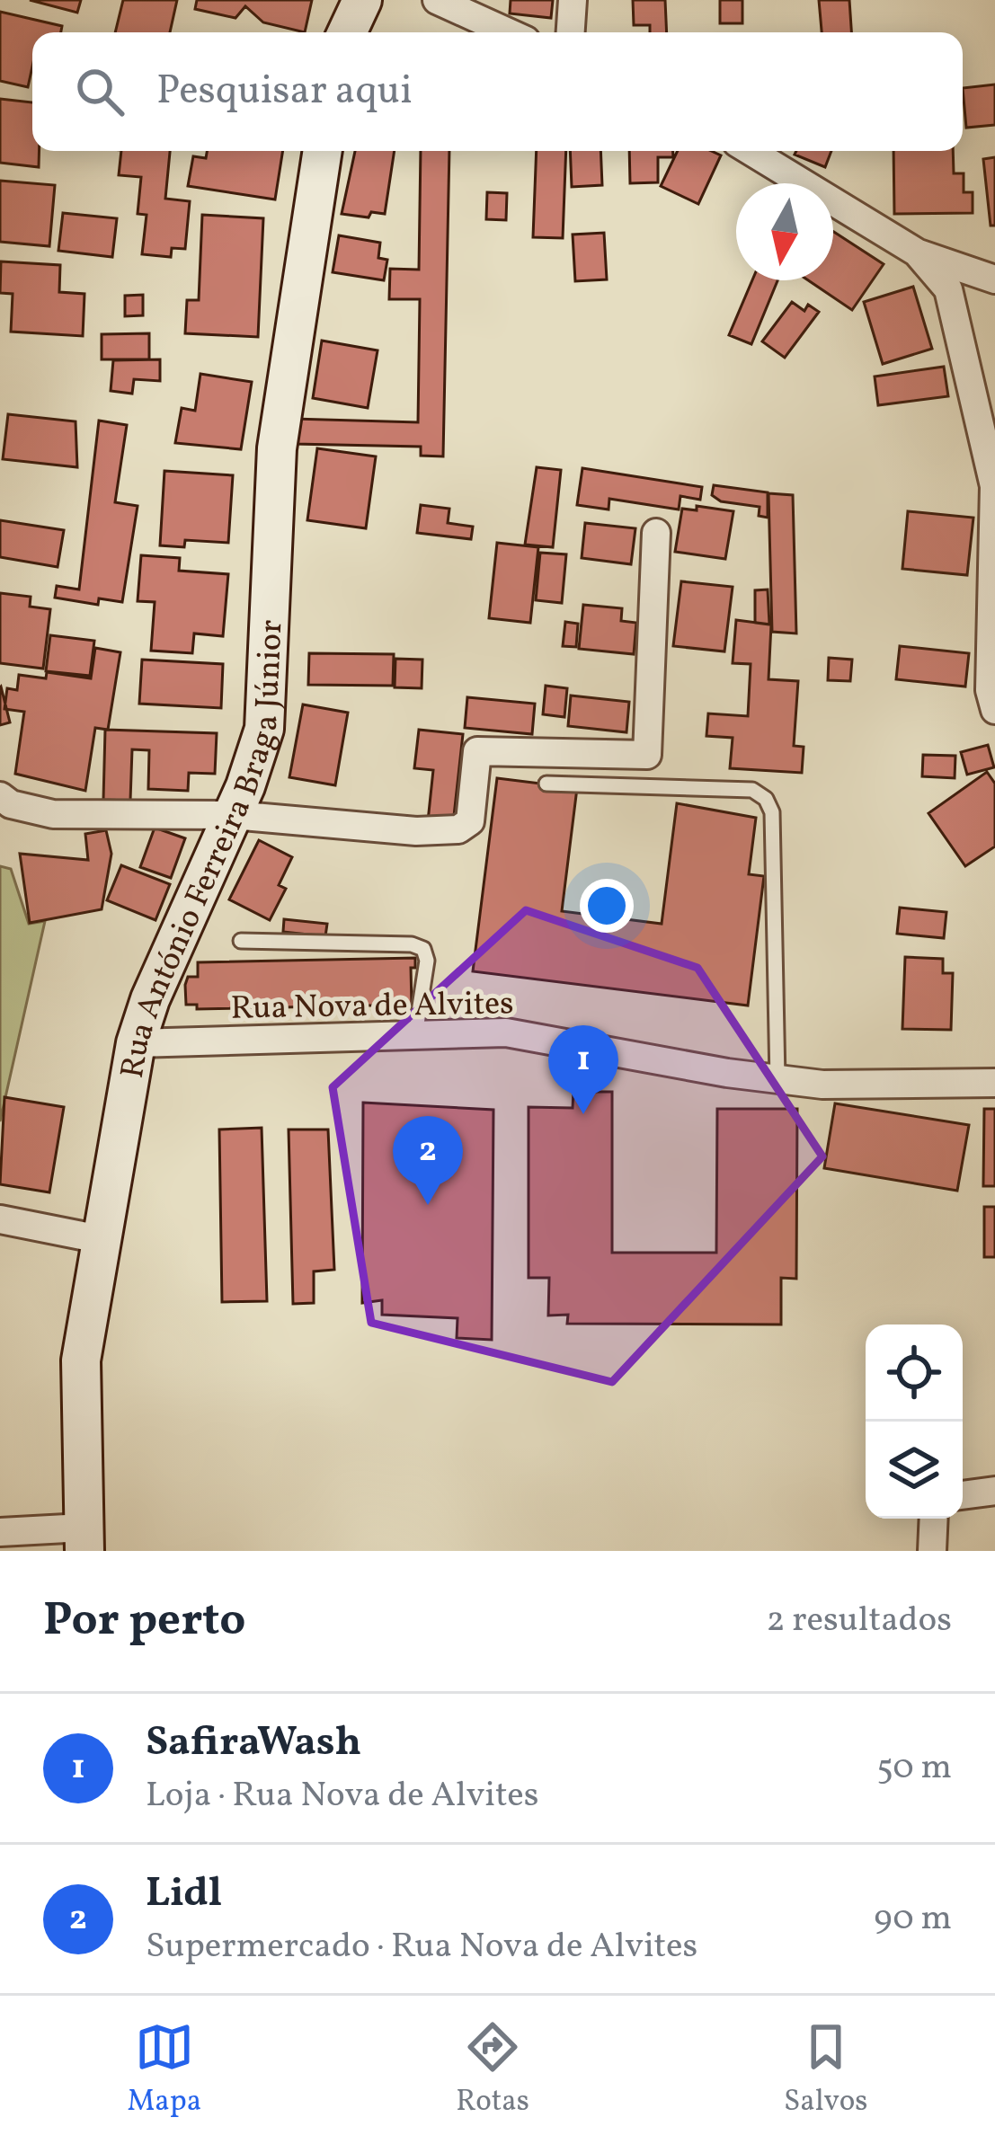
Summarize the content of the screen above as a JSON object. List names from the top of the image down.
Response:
{
  "streets": {
    "street": ["Rua António Ferreira Braga Júnior", "Rua Nova de Alvites"]
  },
  "crossings": [
    ["Rua António Ferreira Braga Júnior", "Rua Nova de Alvites"]
  ],
  "north": "bottom",
  "page": {
    "search": "Pesquisar aqui",
    "pins": ["1", "2"],
    "heading": ["Por perto", "2 resultados"],
    "list": [
      {
        "mark": "1",
        "name": "SafiraWash",
        "note": "Loja · Rua Nova de Alvites",
        "value": "50 m"
      },
      {
        "mark": "2",
        "name": "Lidl",
        "note": "Supermercado · Rua Nova de Alvites",
        "value": "90 m"
      }
    ],
    "nav": ["Mapa", "Rotas", "Salvos"]
  }
}
